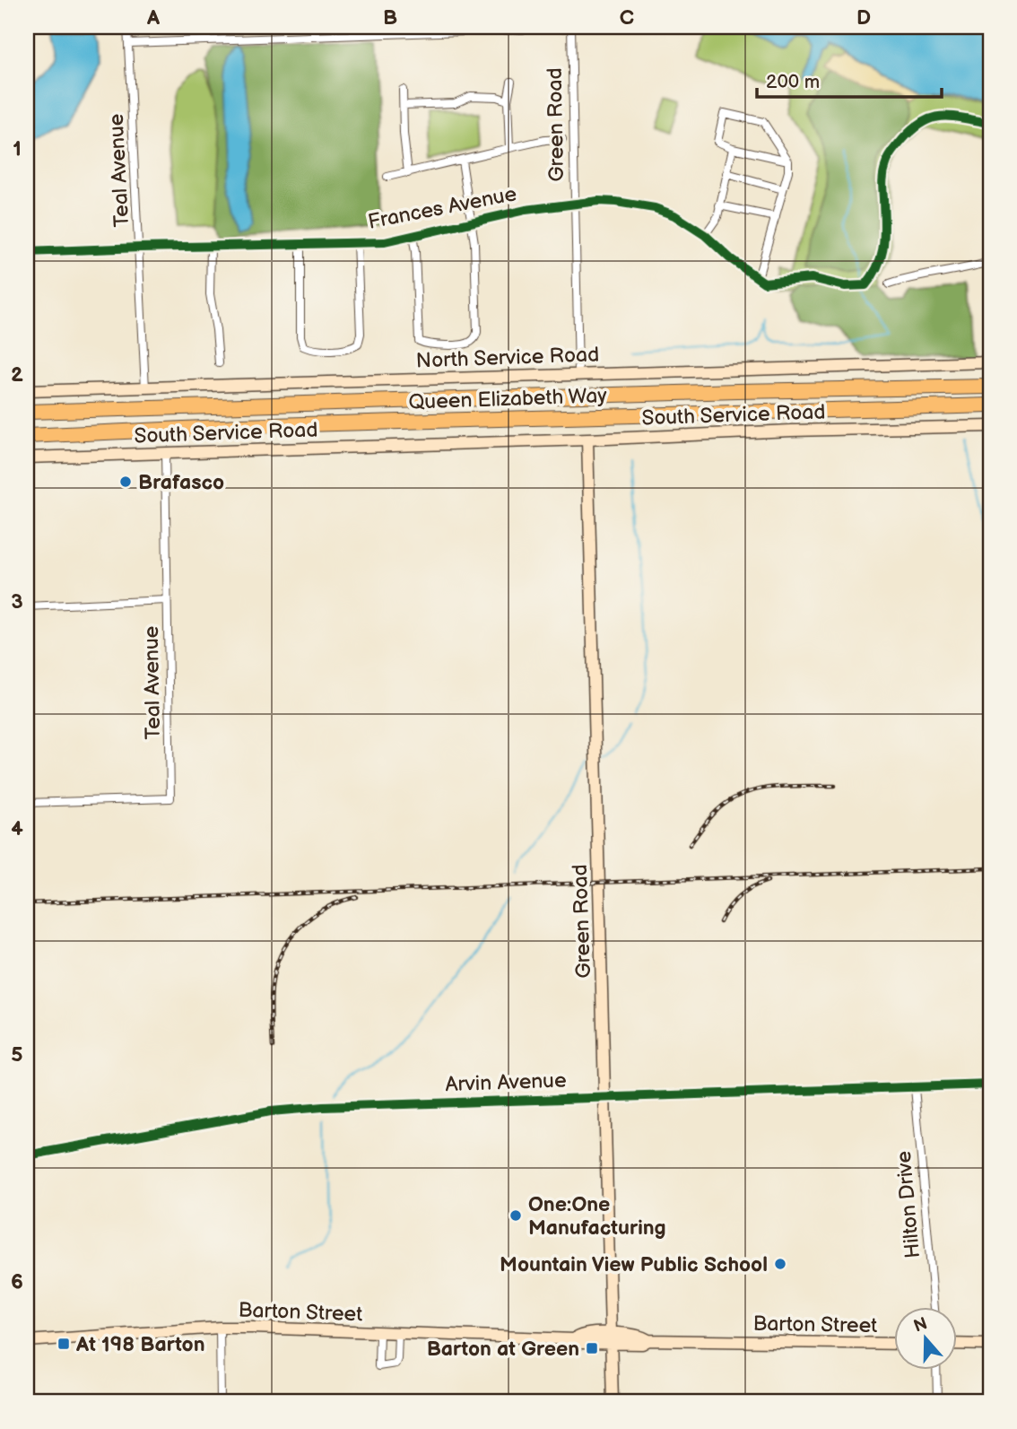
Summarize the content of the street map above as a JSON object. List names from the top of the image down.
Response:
{
  "streets": {
    "highway": ["Queen Elizabeth Way"],
    "street": [
      "Green Road",
      "Teal Avenue",
      "Frances Avenue",
      "North Service Road",
      "South Service Road",
      "Arvin Avenue",
      "Hilton Drive",
      "Barton Street"
    ]
  },
  "crossings": [
    ["Green Road", "Frances Avenue"],
    ["Green Road", "North Service Road"],
    ["Green Road", "South Service Road"],
    ["Green Road", "Arvin Avenue"],
    ["Green Road", "Barton Street"],
    ["Teal Avenue", "Frances Avenue"],
    ["Teal Avenue", "North Service Road"],
    ["Teal Avenue", "South Service Road"],
    ["Arvin Avenue", "Hilton Drive"]
  ],
  "places": {
    "other": ["Brafasco", "One:One Manufacturing", "Mountain View Public School"],
    "transit": ["At 198 Barton", "Barton at Green"]
  },
  "scale_bar": "200 m",
  "north": "top",
  "grid": {
    "columns": [
      "A",
      "B",
      "C",
      "D"
    ],
    "rows": [
      "1",
      "2",
      "3",
      "4",
      "5",
      "6"
    ]
  }
}
